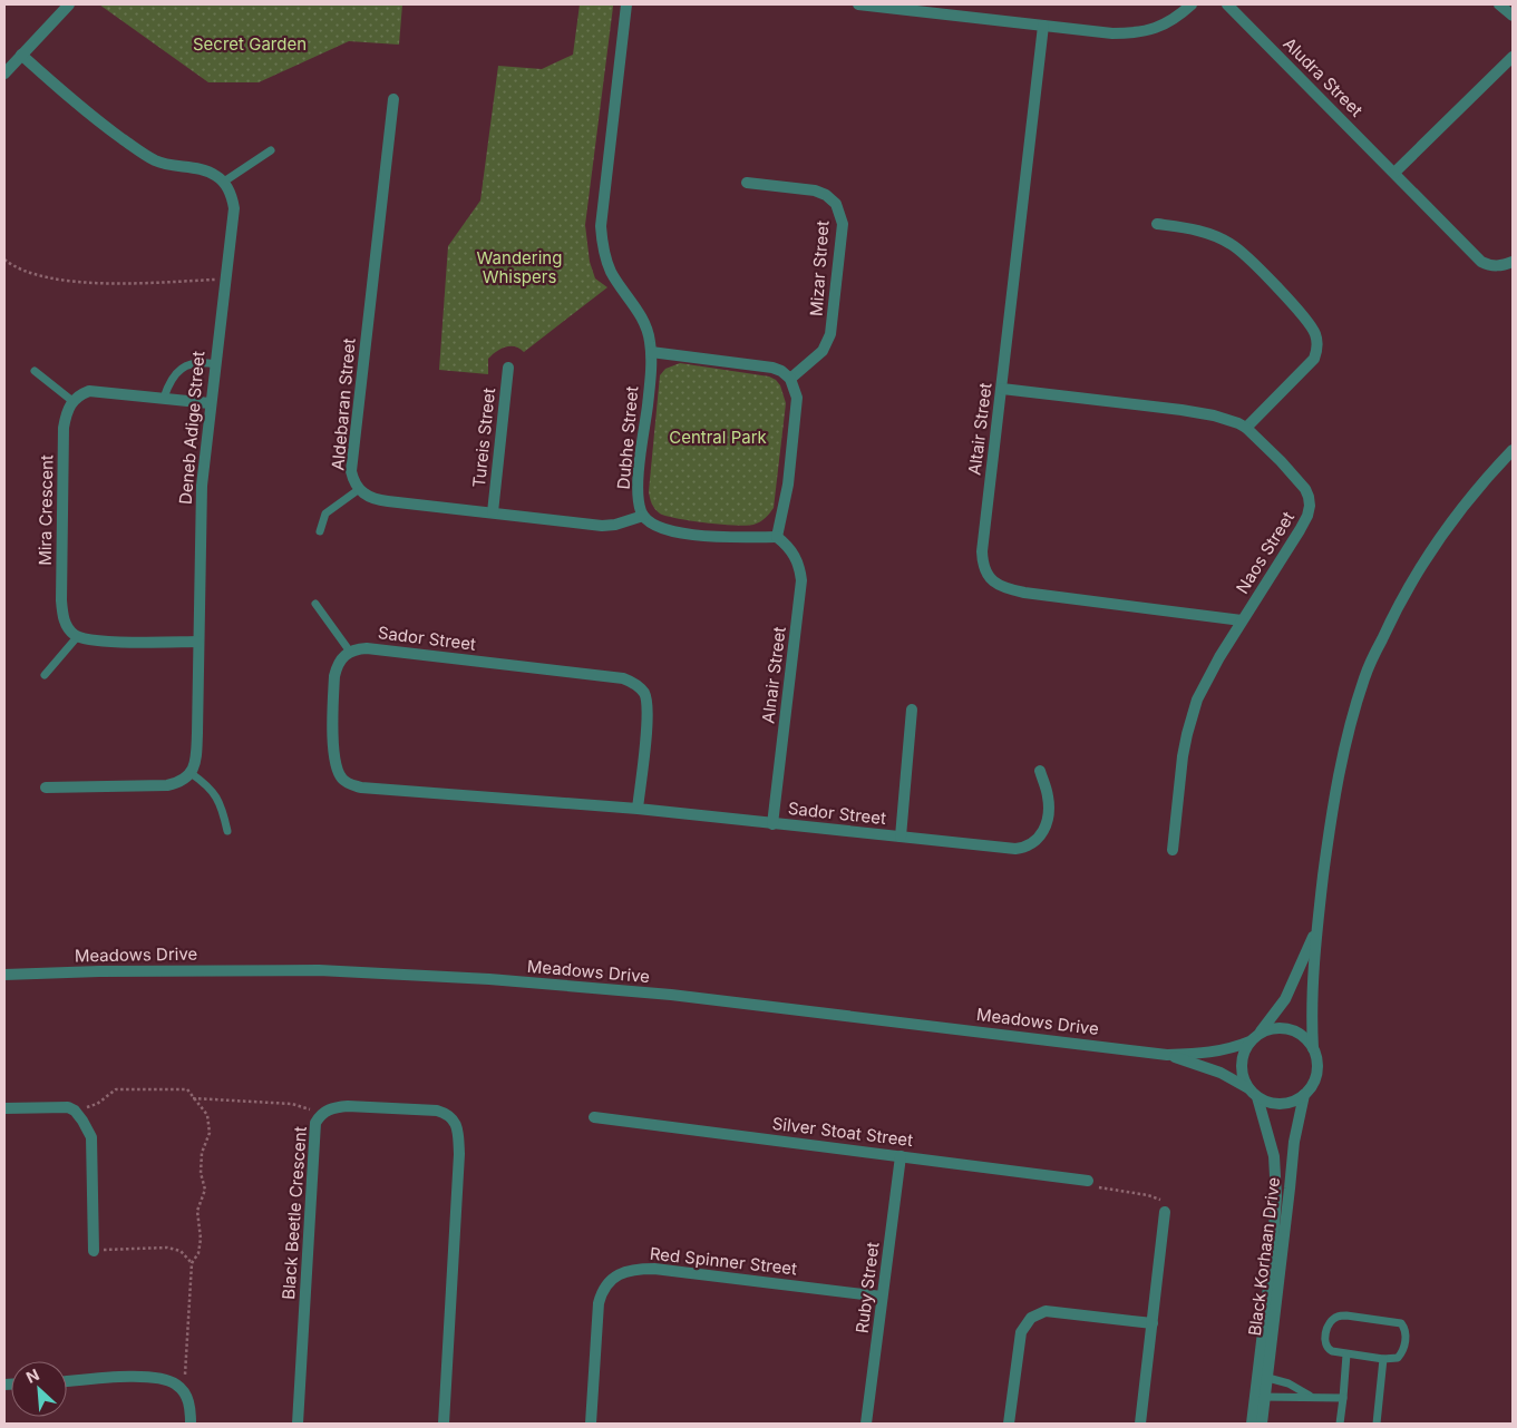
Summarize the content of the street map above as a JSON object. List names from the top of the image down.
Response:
{
  "streets": {
    "street": [
      "Aludra Street",
      "Mizar Street",
      "Aldebaran Street",
      "Deneb Adige Street",
      "Altair Street",
      "Tureis Street",
      "Dubhe Street",
      "Mira Crescent",
      "Naos Street",
      "Sador Street",
      "Alnair Street",
      "Meadows Drive",
      "Silver Stoat Street",
      "Black Beetle Crescent",
      "Black Korhaan Drive",
      "Red Spinner Street",
      "Ruby Street"
    ]
  },
  "crossings": [
    ["Aldebaran Street", "Tureis Street"],
    ["Aldebaran Street", "Dubhe Street"],
    ["Altair Street", "Naos Street"],
    ["Sador Street", "Alnair Street"],
    ["Meadows Drive", "Black Korhaan Drive"],
    ["Silver Stoat Street", "Ruby Street"],
    ["Red Spinner Street", "Ruby Street"]
  ],
  "parks": ["Secret Garden", "Wandering Whispers", "Central Park"],
  "north": "top left"
}
